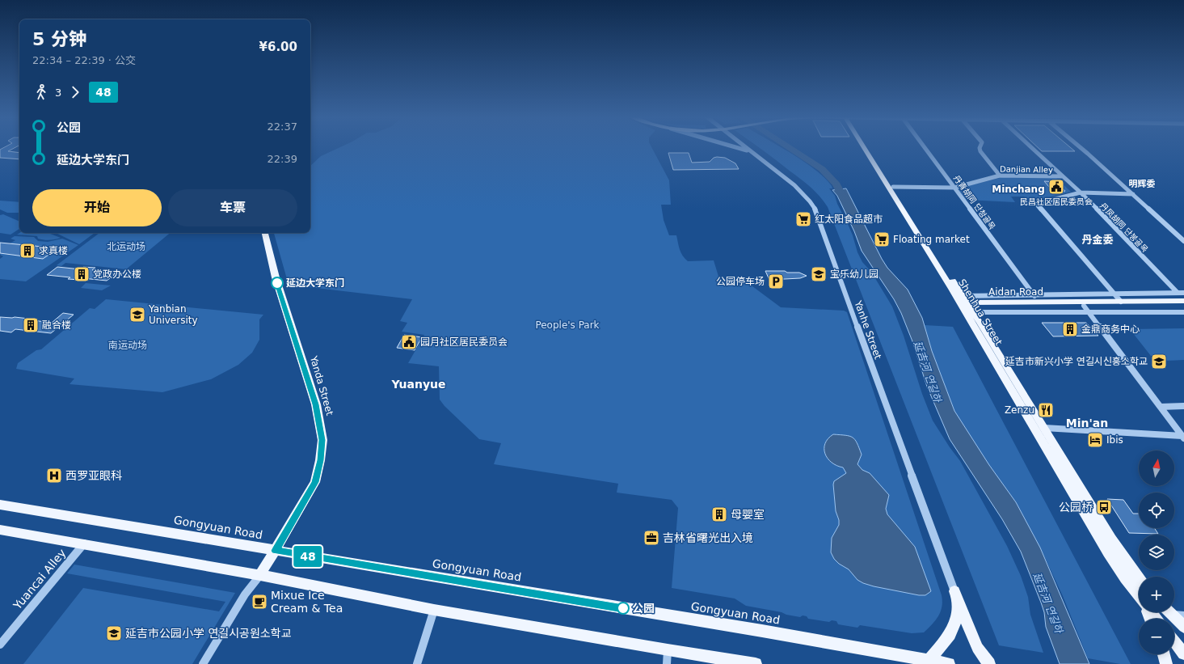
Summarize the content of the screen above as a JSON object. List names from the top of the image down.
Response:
{
  "streets": {
    "main road": [
      "Aidan Road",
      "Shenhua Street",
      "Yanda Street",
      "Gongyuan Road"
    ],
    "street": [
      "Danjian Alley",
      "丹青胡同 단청골목",
      "丹凤胡同 단봉골목",
      "Yanhe Street",
      "Yuancai Alley"
    ]
  },
  "crossings": [
    ["Danjian Alley", "丹青胡同 단청골목"],
    ["Danjian Alley", "丹凤胡同 단봉골목"],
    ["Danjian Alley", "Shenhua Street"],
    ["丹青胡同 단청골목", "Aidan Road"],
    ["丹凤胡同 단봉골목", "Aidan Road"],
    ["Aidan Road", "Shenhua Street"],
    ["Yanda Street", "Gongyuan Road"]
  ],
  "districts": [
    "明辉委",
    "Minchang",
    "丹金委",
    "Yuanyue",
    "Min'an"
  ],
  "water": ["延吉河 연길하"],
  "parks": ["北运动场", "People's Park", "南运动场"],
  "places": {
    "public building": ["民昌社区居民委员会", "园月社区居民委员会"],
    "supermarket": ["红太阳食品超市", "Floating market"],
    "building": [
      "求真楼",
      "党政办公楼",
      "融合楼",
      "金鼎商务中心",
      "母婴室"
    ],
    "school or university": [
      "宝乐幼儿园",
      "Yanbian University",
      "延吉市新兴小学 연길시신흥소학교",
      "延吉市公园小学 연길시공원소학교"
    ],
    "parking": ["公园停车场"],
    "other": ["延边大学东门", "公园"],
    "restaurant": ["Zenzu"],
    "hotel": ["Ibis"],
    "hospital": ["西罗亚眼科"],
    "bus stop": ["公园桥"],
    "office": ["吉林省曙光出入境"],
    "cafe": ["Mixue Ice Cream & Tea"]
  },
  "lines": ["bus line 48"],
  "north": "top",
  "page": {
    "on_map": "48",
    "heading": ["5 分钟", "22:34 – 22:39 · 公交", "¥6.00"],
    "legs": ["3", "48"],
    "list": [
      {
        "name": "公园",
        "value": "22:37"
      },
      {
        "name": "延边大学东门",
        "value": "22:39"
      }
    ],
    "buttons": ["开始", "车票"],
    "map_buttons": ["+", "−"]
  }
}
